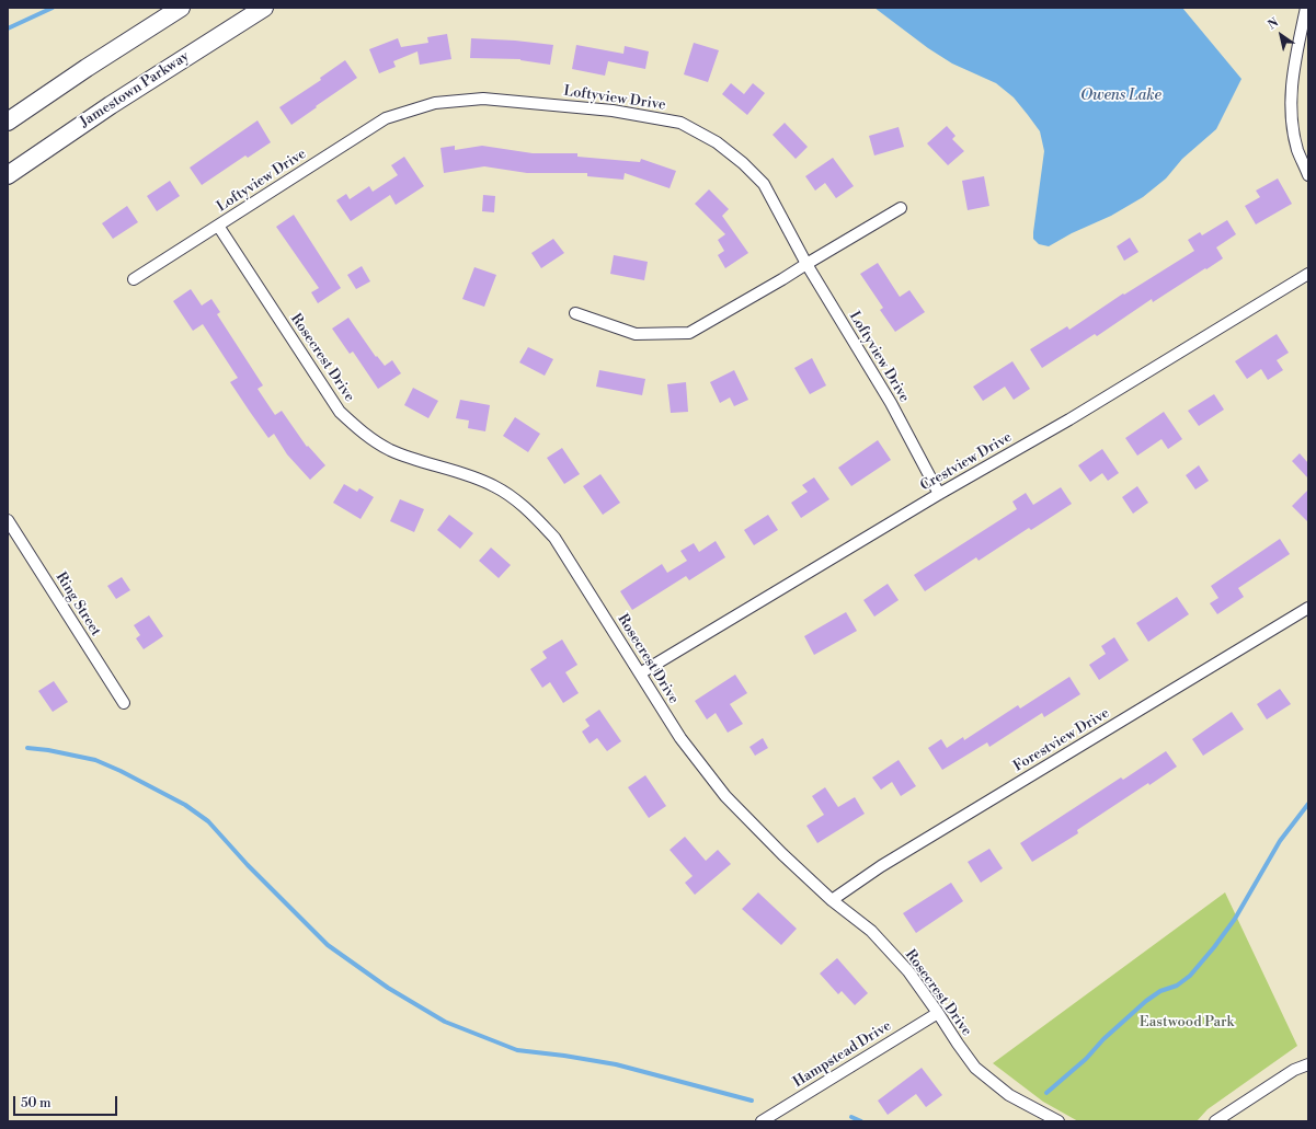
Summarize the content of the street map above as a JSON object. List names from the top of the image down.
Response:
{
  "streets": {
    "main road": ["Jamestown Parkway"],
    "street": [
      "Loftyview Drive",
      "Rosecrest Drive",
      "Crestview Drive",
      "Ring Street",
      "Forestview Drive",
      "Hampstead Drive"
    ]
  },
  "crossings": [
    ["Loftyview Drive", "Rosecrest Drive"],
    ["Loftyview Drive", "Crestview Drive"],
    ["Rosecrest Drive", "Crestview Drive"],
    ["Rosecrest Drive", "Forestview Drive"],
    ["Rosecrest Drive", "Hampstead Drive"]
  ],
  "water": ["Owens Lake"],
  "parks": ["Eastwood Park"],
  "scale_bar": "50 m",
  "north": "top left"
}
